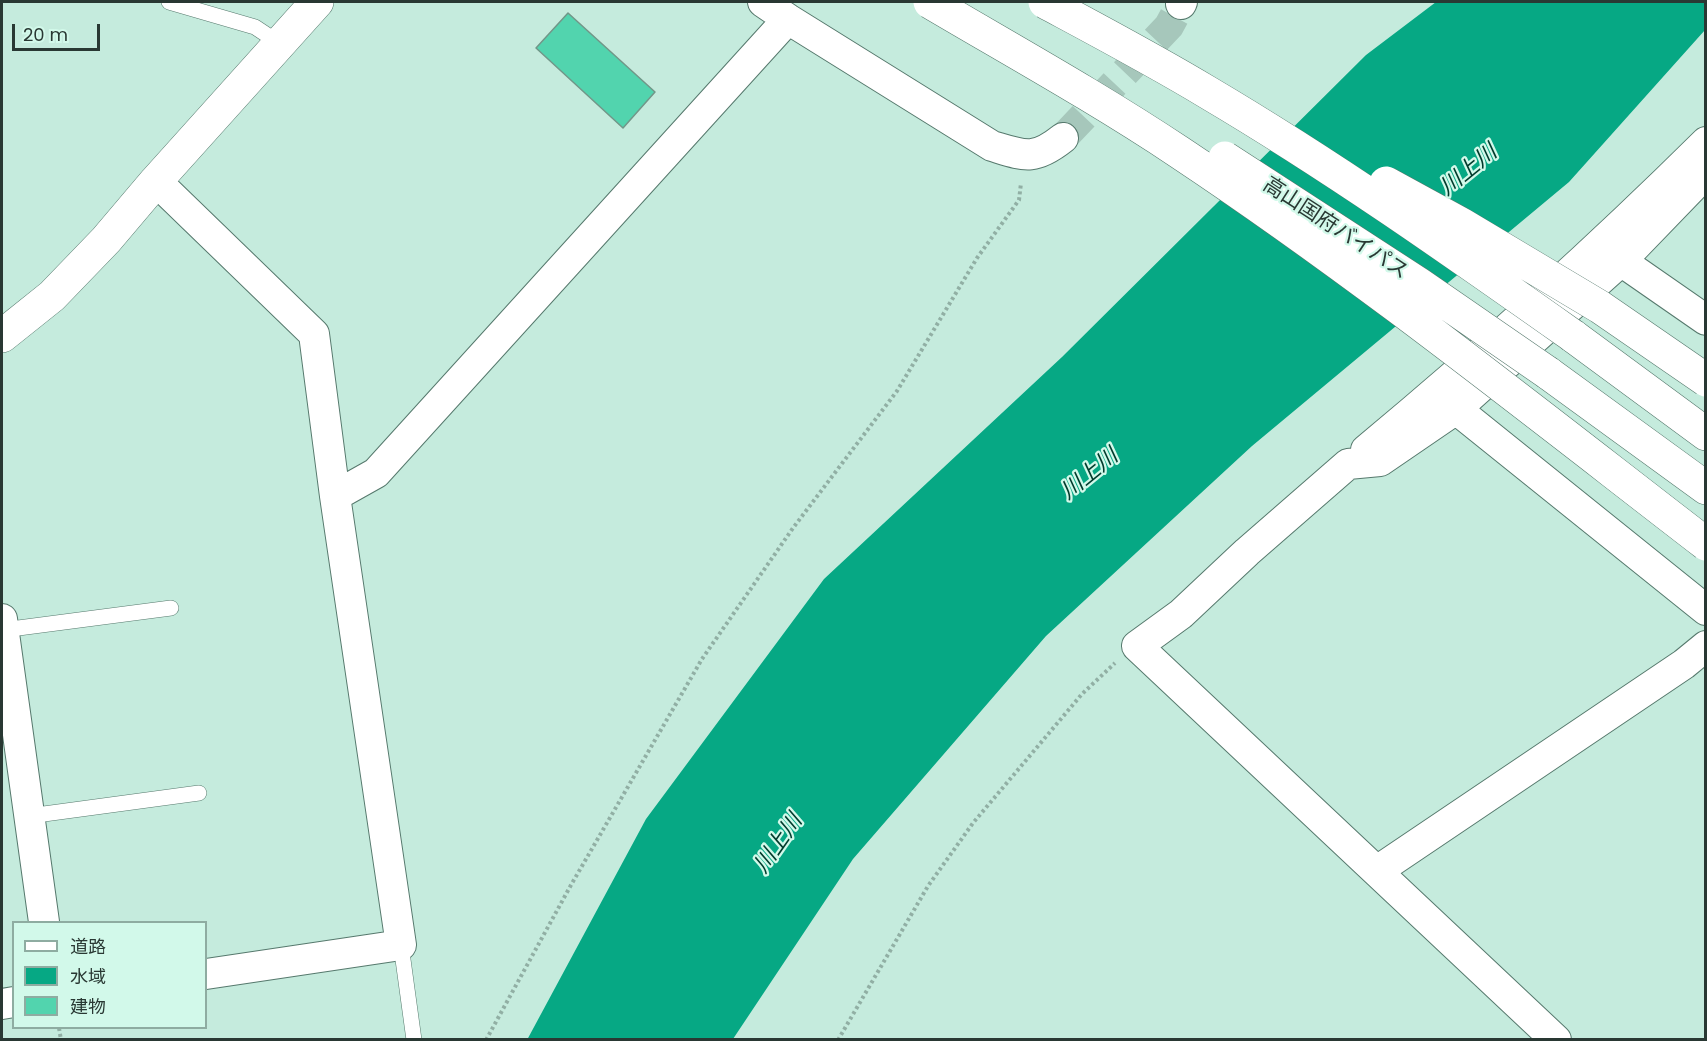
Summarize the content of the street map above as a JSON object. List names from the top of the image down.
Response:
{
  "streets": {
    "main road": ["高山国府バイパス"]
  },
  "water": ["川上川"],
  "legend": ["道路", "水域", "建物"],
  "scale_bar": "20 m"
}
